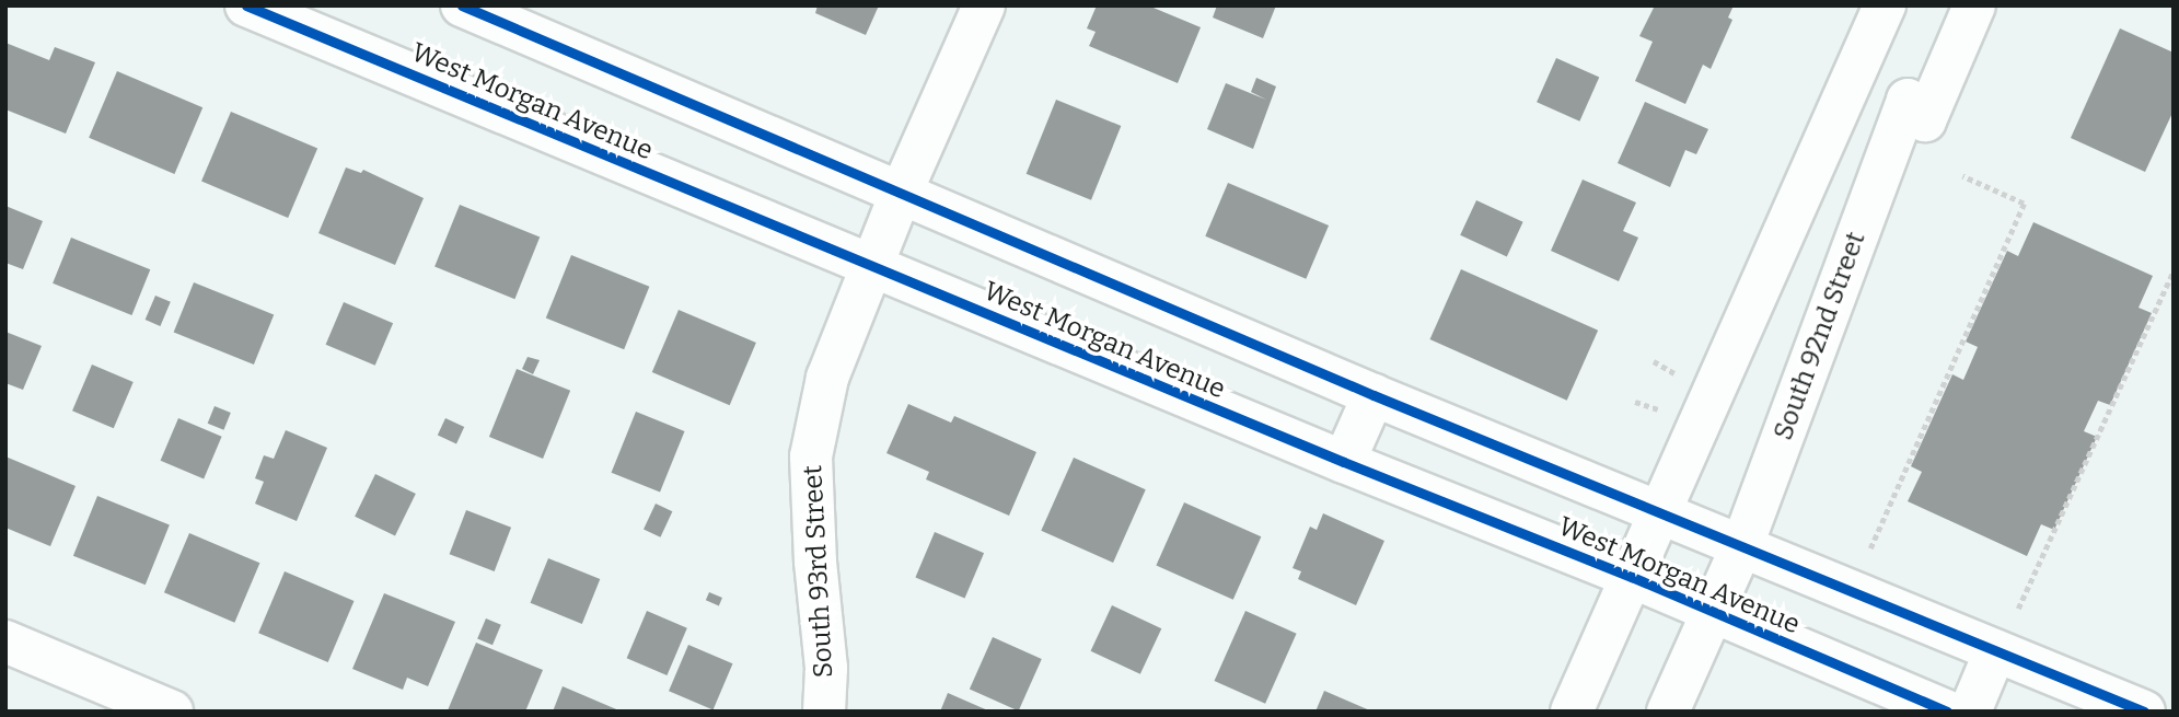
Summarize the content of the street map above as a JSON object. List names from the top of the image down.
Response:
{
  "streets": {
    "street": ["West Morgan Avenue", "South 92nd Street", "South 93rd Street"]
  },
  "crossings": [
    ["West Morgan Avenue", "South 92nd Street"],
    ["West Morgan Avenue", "South 93rd Street"]
  ]
}
